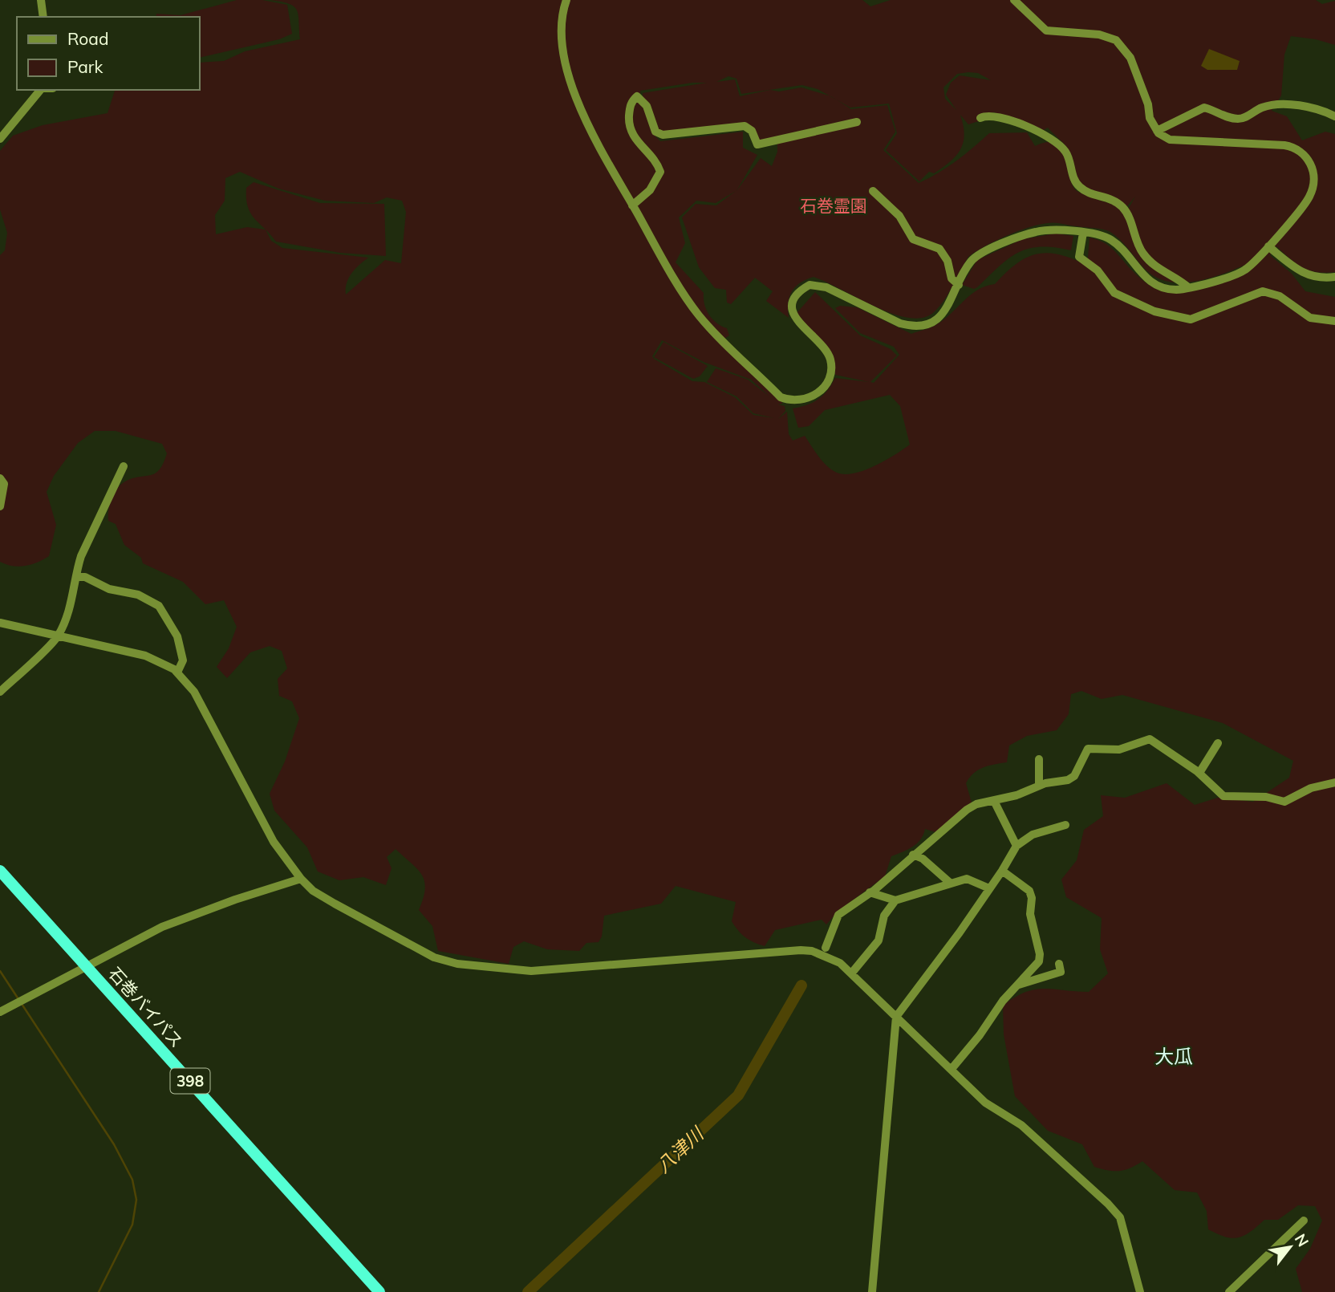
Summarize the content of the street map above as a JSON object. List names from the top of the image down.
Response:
{
  "streets": {
    "highway": ["石巻バイパス", "398"]
  },
  "districts": ["大瓜"],
  "water": ["八津川"],
  "parks": ["石巻霊園"],
  "legend": ["Road", "Park"],
  "north": "top right"
}
